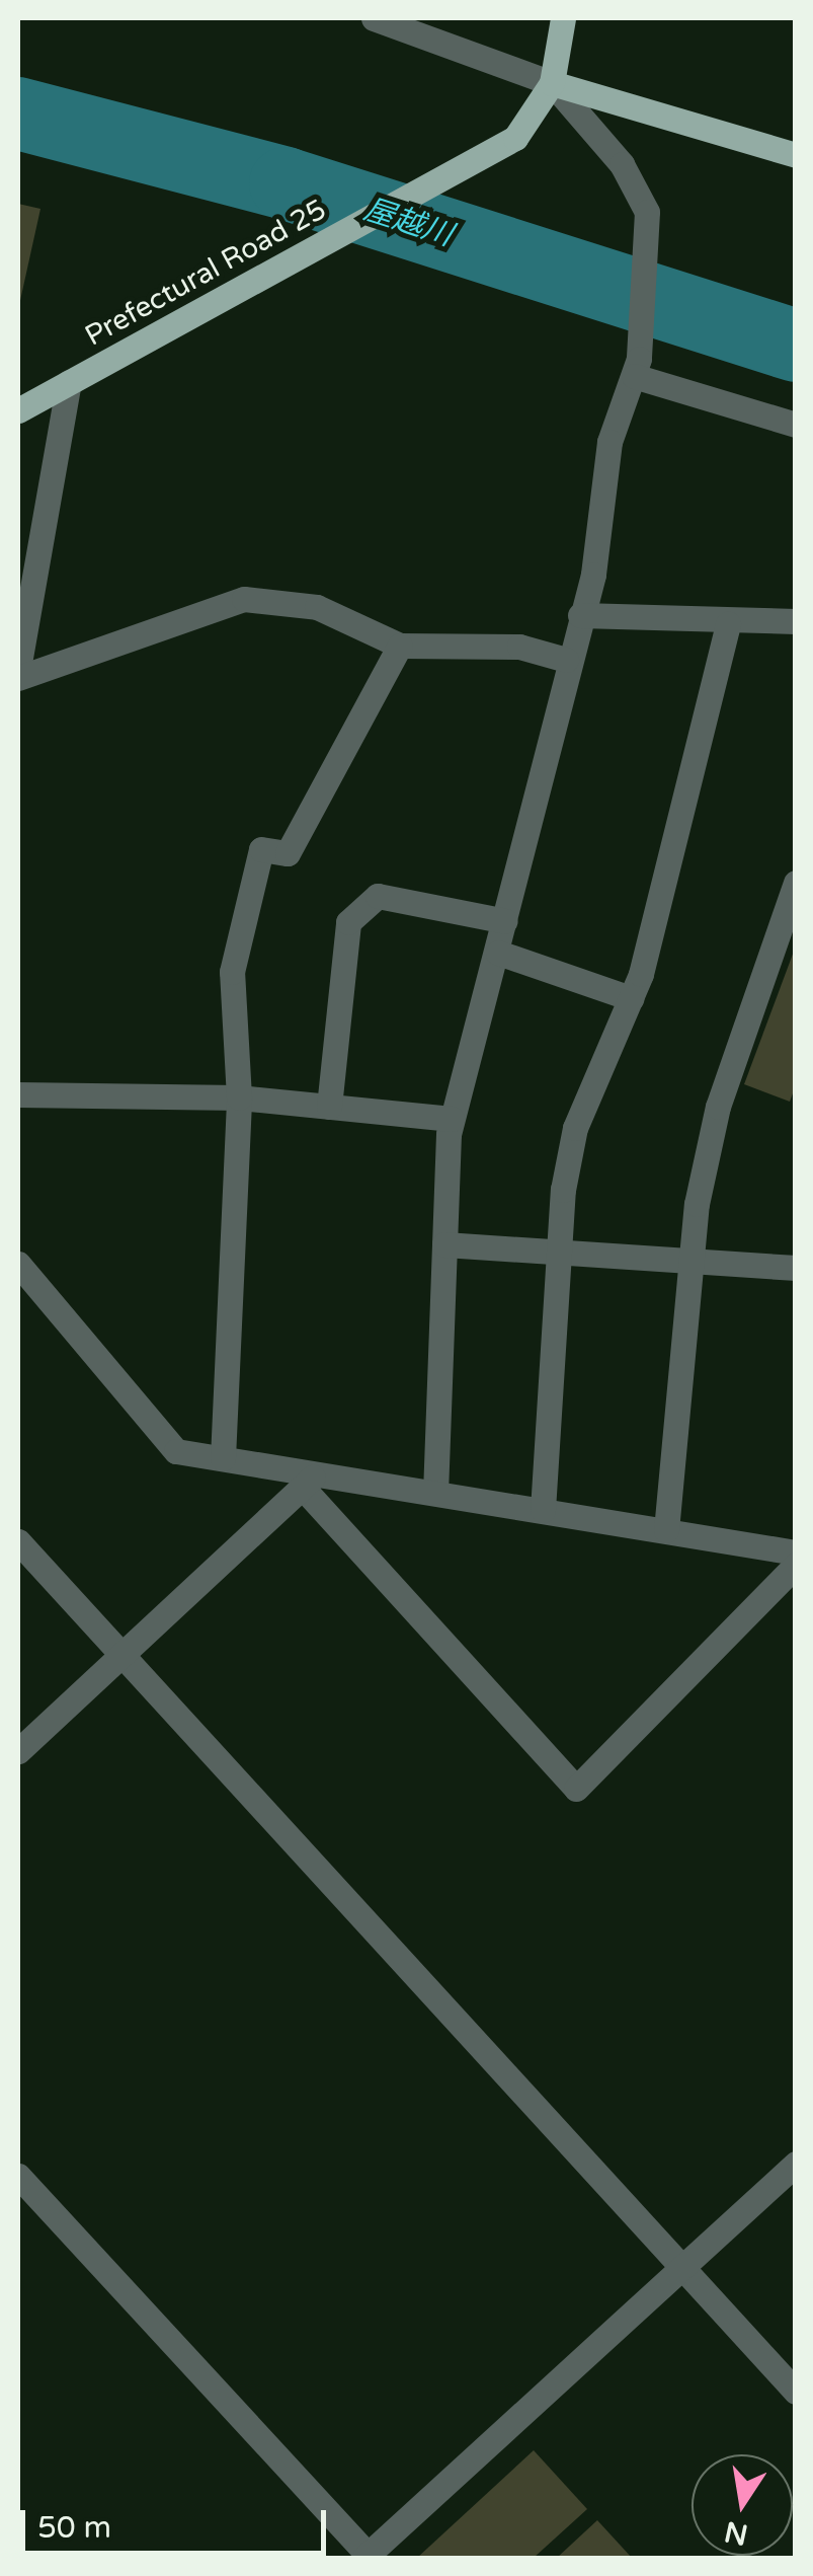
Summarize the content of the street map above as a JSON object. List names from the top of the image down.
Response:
{
  "streets": {
    "main road": ["Prefectural Road 25"]
  },
  "water": ["屋越川"],
  "scale_bar": "50 m",
  "north": "bottom"
}
